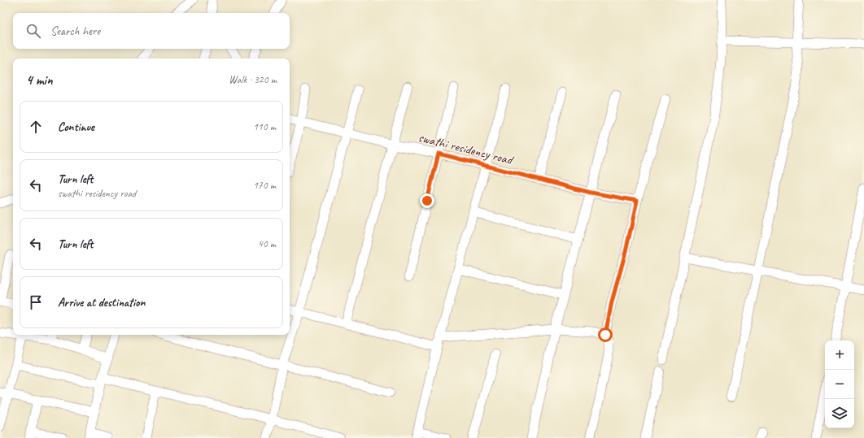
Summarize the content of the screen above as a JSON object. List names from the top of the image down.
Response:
{
  "streets": {
    "street": ["swathi residency road"]
  },
  "page": {
    "search": "Search here",
    "heading": ["4 min", "Walk · 320 m"],
    "list": [
      ["Continue", "110 m"],
      ["Turn left", "swathi residency road", "170 m"],
      ["Turn left", "40 m"],
      "Arrive at destination"
    ],
    "map_buttons": ["+", "−"]
  }
}
